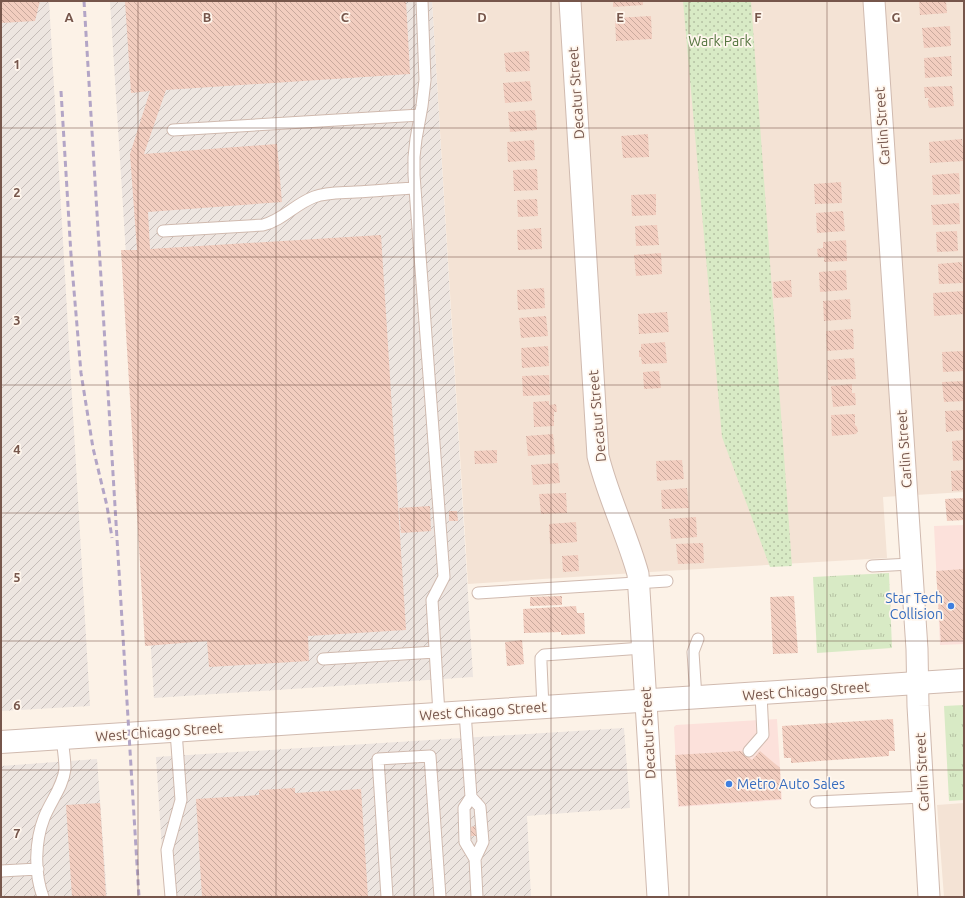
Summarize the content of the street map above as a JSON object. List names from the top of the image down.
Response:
{
  "streets": {
    "street": ["Decatur Street", "Carlin Street", "West Chicago Street"]
  },
  "crossings": [
    ["Decatur Street", "West Chicago Street"],
    ["Carlin Street", "West Chicago Street"]
  ],
  "parks": ["Wark Park"],
  "places": ["Star Tech Collision", "Metro Auto Sales"],
  "grid": {
    "columns": [
      "A",
      "B",
      "C",
      "D",
      "E",
      "F",
      "G"
    ],
    "rows": [
      "1",
      "2",
      "3",
      "4",
      "5",
      "6",
      "7"
    ]
  }
}
